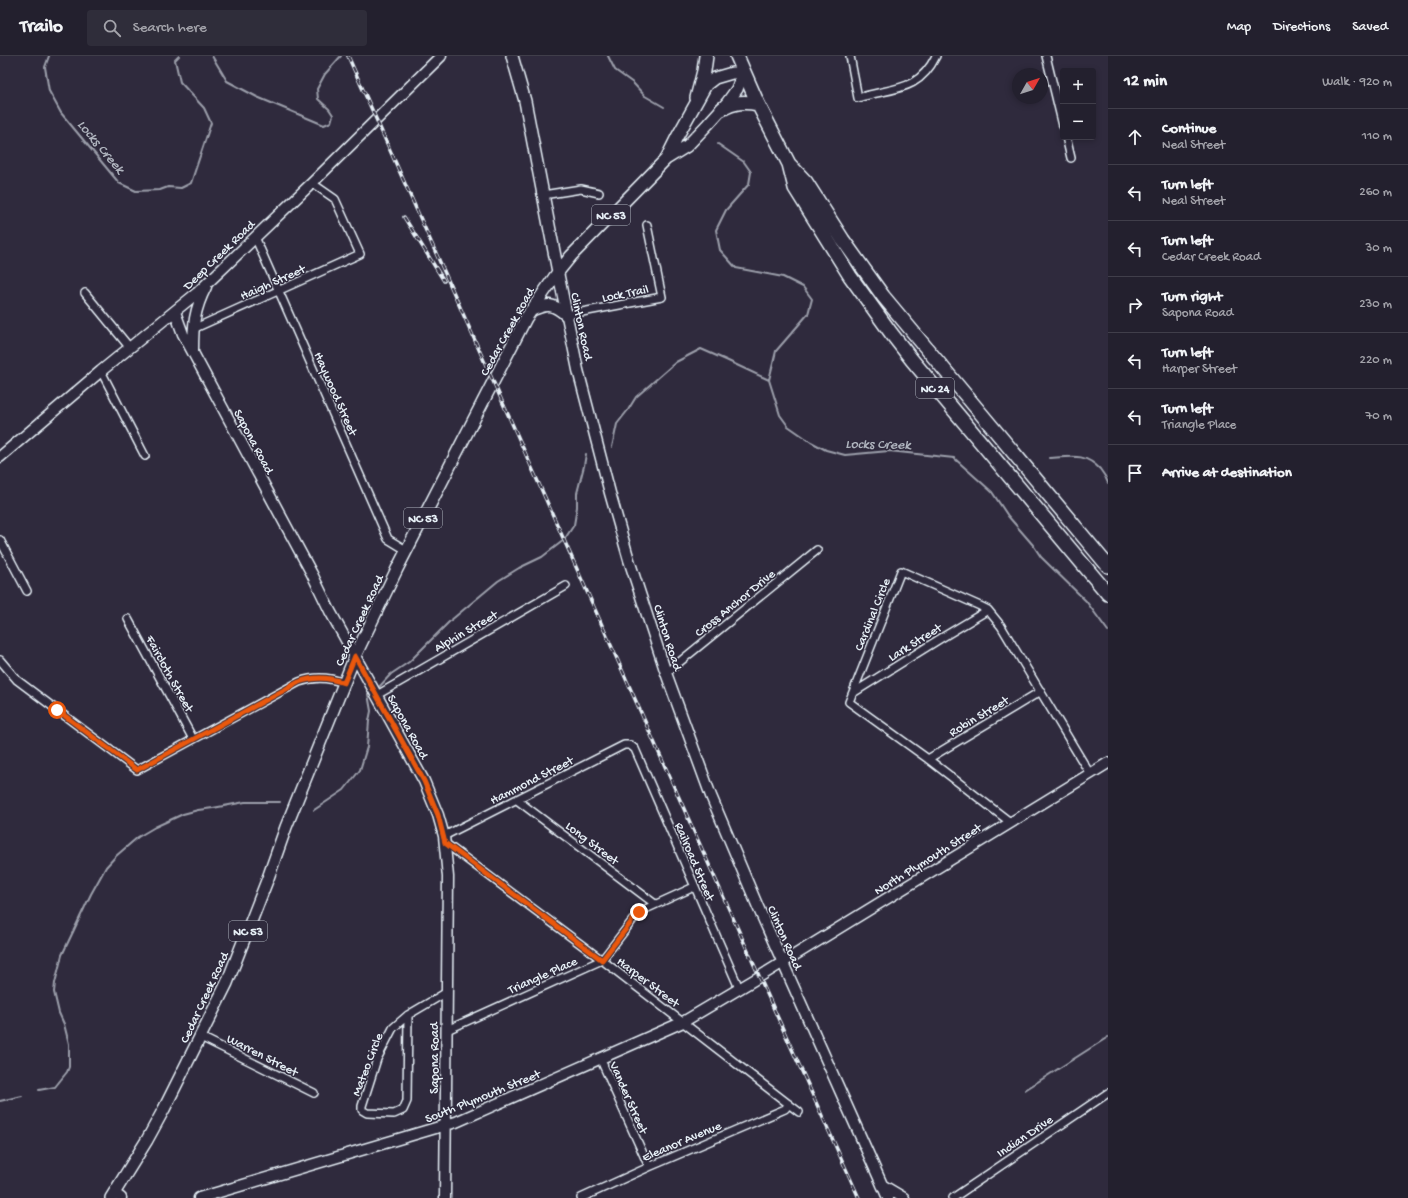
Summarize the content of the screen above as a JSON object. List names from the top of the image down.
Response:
{
  "streets": {
    "highway": ["NC 24"],
    "main road": ["NC 53", "Clinton Road", "Cedar Creek Road"],
    "street": [
      "Deep Creek Road",
      "Haigh Street",
      "Lock Trail",
      "Haywood Street",
      "Sapona Road",
      "Cross Anchor Drive",
      "Cardinal Circle",
      "Alphin Street",
      "Lark Street",
      "Faircloth Street",
      "Robin Street",
      "Hammond Street",
      "Long Street",
      "North Plymouth Street",
      "Railroad Street",
      "Triangle Place",
      "Harper Street",
      "Warren Street",
      "Mateo Circle",
      "South Plymouth Street",
      "Vander Street",
      "Indian Drive",
      "Eleanor Avenue"
    ]
  },
  "crossings": [
    ["Deep Creek Road", "Haigh Street"],
    ["Deep Creek Road", "Haywood Street"],
    ["Deep Creek Road", "Sapona Road"],
    ["Haigh Street", "Haywood Street"],
    ["Lock Trail", "Clinton Road"],
    ["Clinton Road", "Cedar Creek Road"],
    ["Clinton Road", "Cross Anchor Drive"],
    ["Clinton Road", "North Plymouth Street"],
    ["Cedar Creek Road", "NC 24"],
    ["Cedar Creek Road", "Haywood Street"],
    ["Cedar Creek Road", "Sapona Road"],
    ["Cedar Creek Road", "Warren Street"],
    ["Sapona Road", "Alphin Street"],
    ["Sapona Road", "Hammond Street"],
    ["Sapona Road", "Triangle Place"],
    ["Sapona Road", "Harper Street"],
    ["Sapona Road", "Mateo Circle"],
    ["Sapona Road", "South Plymouth Street"],
    ["Cardinal Circle", "Lark Street"],
    ["Cardinal Circle", "Robin Street"],
    ["Cardinal Circle", "North Plymouth Street"],
    ["Hammond Street", "Long Street"],
    ["Hammond Street", "Railroad Street"],
    ["Hammond Street", "Harper Street"],
    ["Long Street", "Triangle Place"],
    ["North Plymouth Street", "South Plymouth Street"],
    ["Railroad Street", "Triangle Place"],
    ["Railroad Street", "South Plymouth Street"],
    ["Triangle Place", "Harper Street"],
    ["Harper Street", "South Plymouth Street"],
    ["Harper Street", "Eleanor Avenue"],
    ["South Plymouth Street", "Vander Street"],
    ["Vander Street", "Eleanor Avenue"]
  ],
  "water": ["Locks Creek"],
  "north": "top right",
  "page": {
    "header": "Trailo",
    "search": "Search here",
    "nav": ["Map", "Directions", "Saved"],
    "heading": ["12 min", "Walk · 920 m"],
    "map_buttons": ["+", "−"],
    "list": [
      ["Continue", "Neal Street", "110 m"],
      ["Turn left", "Neal Street", "260 m"],
      ["Turn left", "Cedar Creek Road", "30 m"],
      ["Turn right", "Sapona Road", "230 m"],
      ["Turn left", "Harper Street", "220 m"],
      ["Turn left", "Triangle Place", "70 m"],
      "Arrive at destination"
    ]
  }
}
